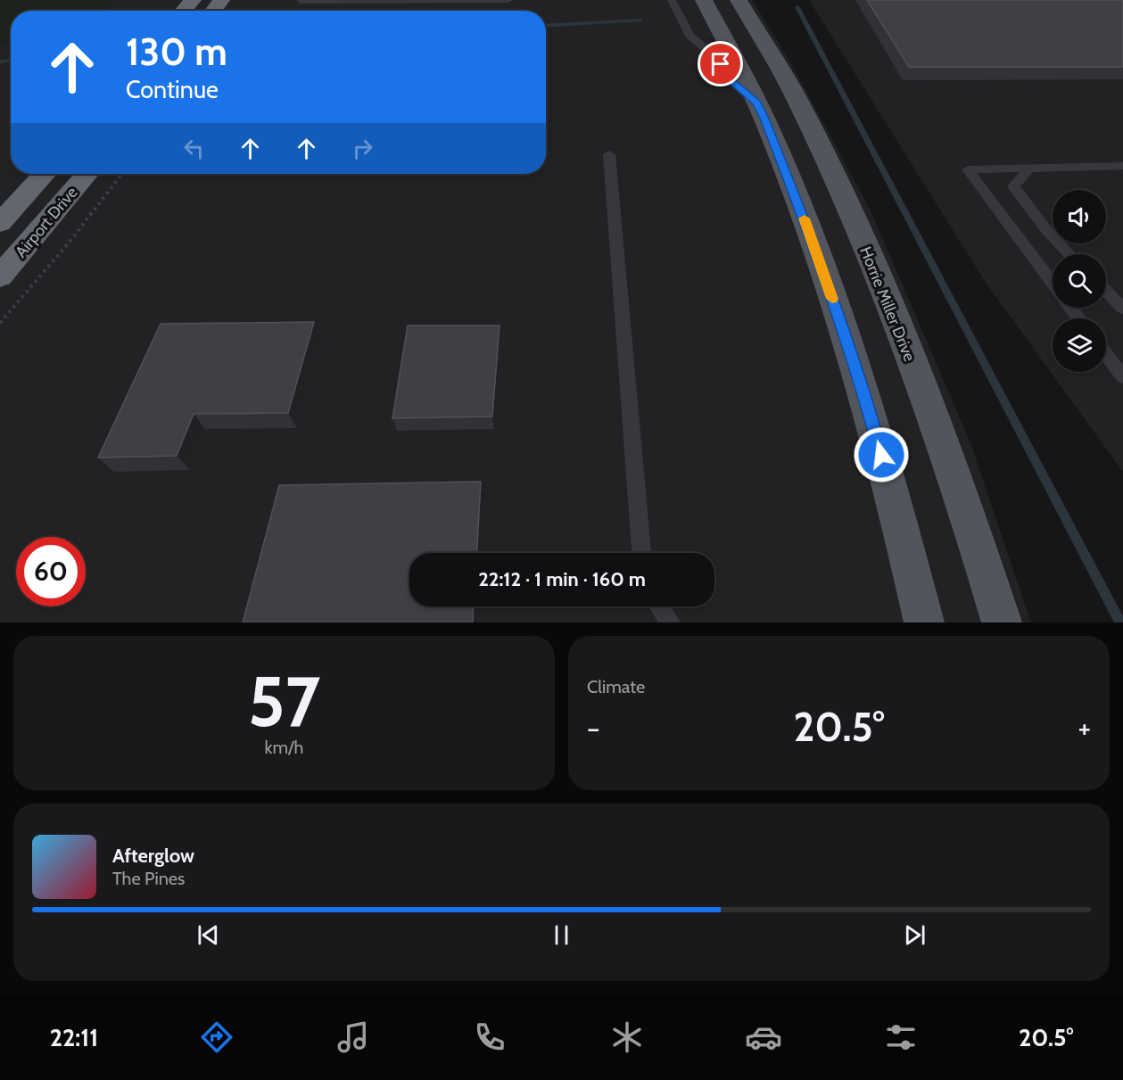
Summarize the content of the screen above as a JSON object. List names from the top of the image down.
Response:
{
  "streets": {
    "highway": ["Airport Drive"],
    "main road": ["Horrie Miller Drive"]
  },
  "page": {
    "turn": ["130 m", "Continue"],
    "limit": "60",
    "trip": "22:12 · 1 min · 160 m",
    "tile": [
      ["57", "km/h"],
      "Climate"
    ],
    "heat": ["−", "20.5°", "+"],
    "song": ["Afterglow", "The Pines"],
    "tabs": ["22:11", "20.5°"]
  }
}
